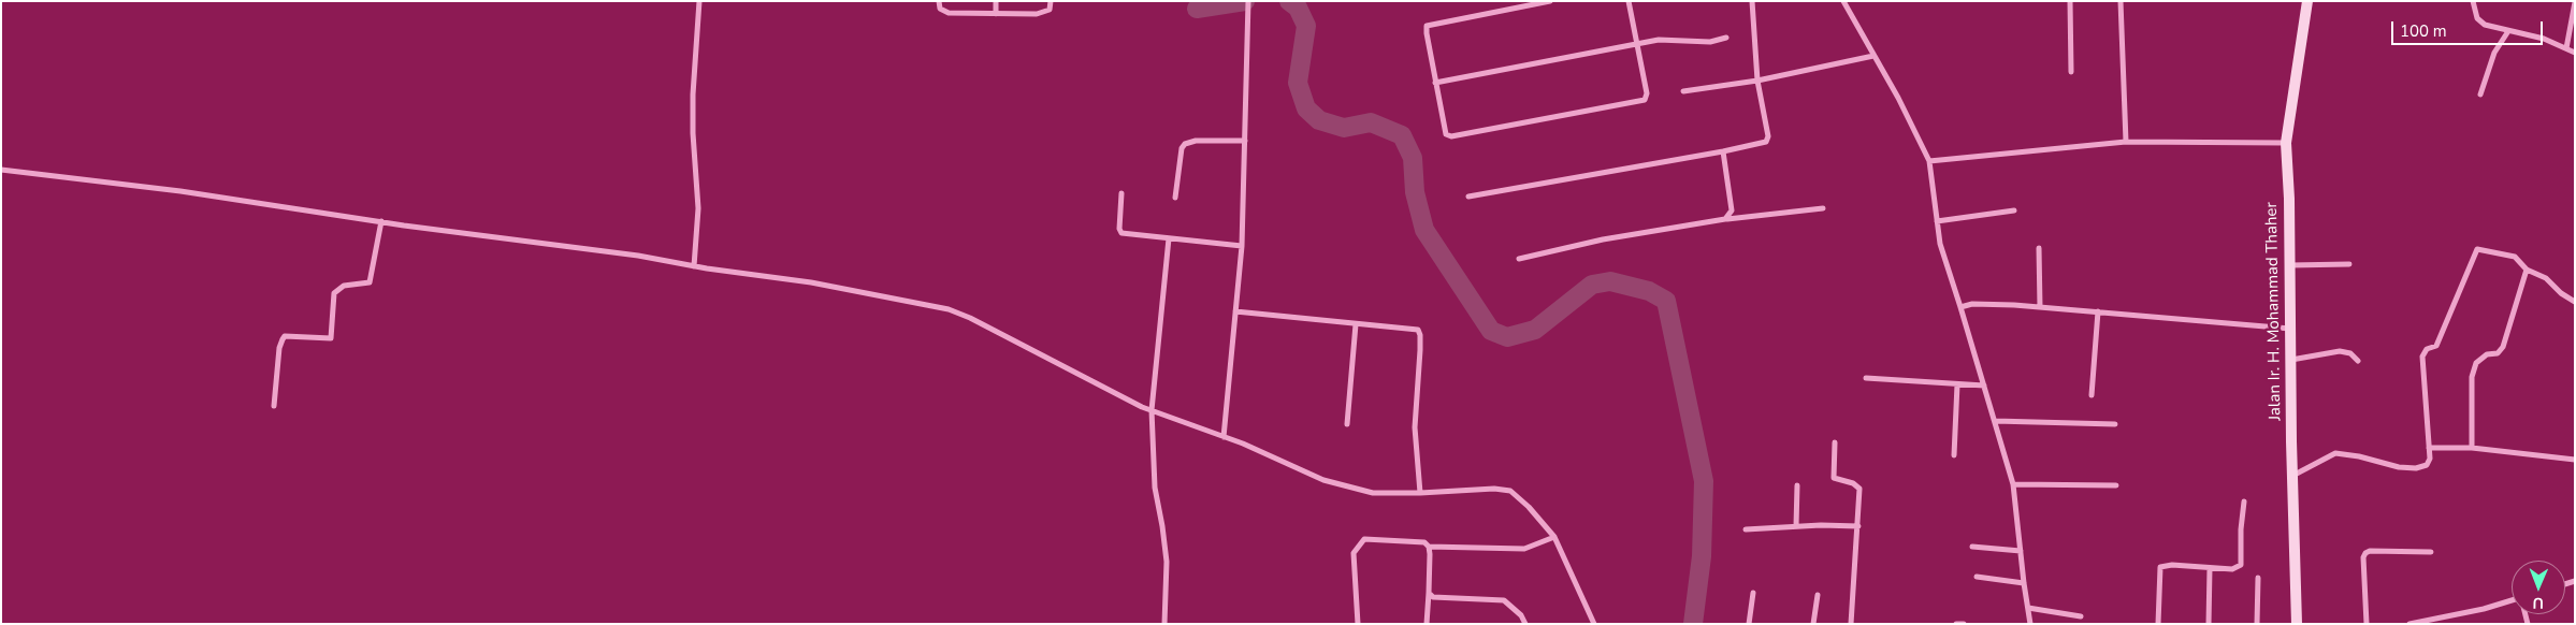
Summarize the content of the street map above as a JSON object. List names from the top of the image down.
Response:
{
  "streets": {
    "main road": ["Jalan Ir. H. Mohammad Thaher"]
  },
  "scale_bar": "100 m",
  "north": "bottom"
}
